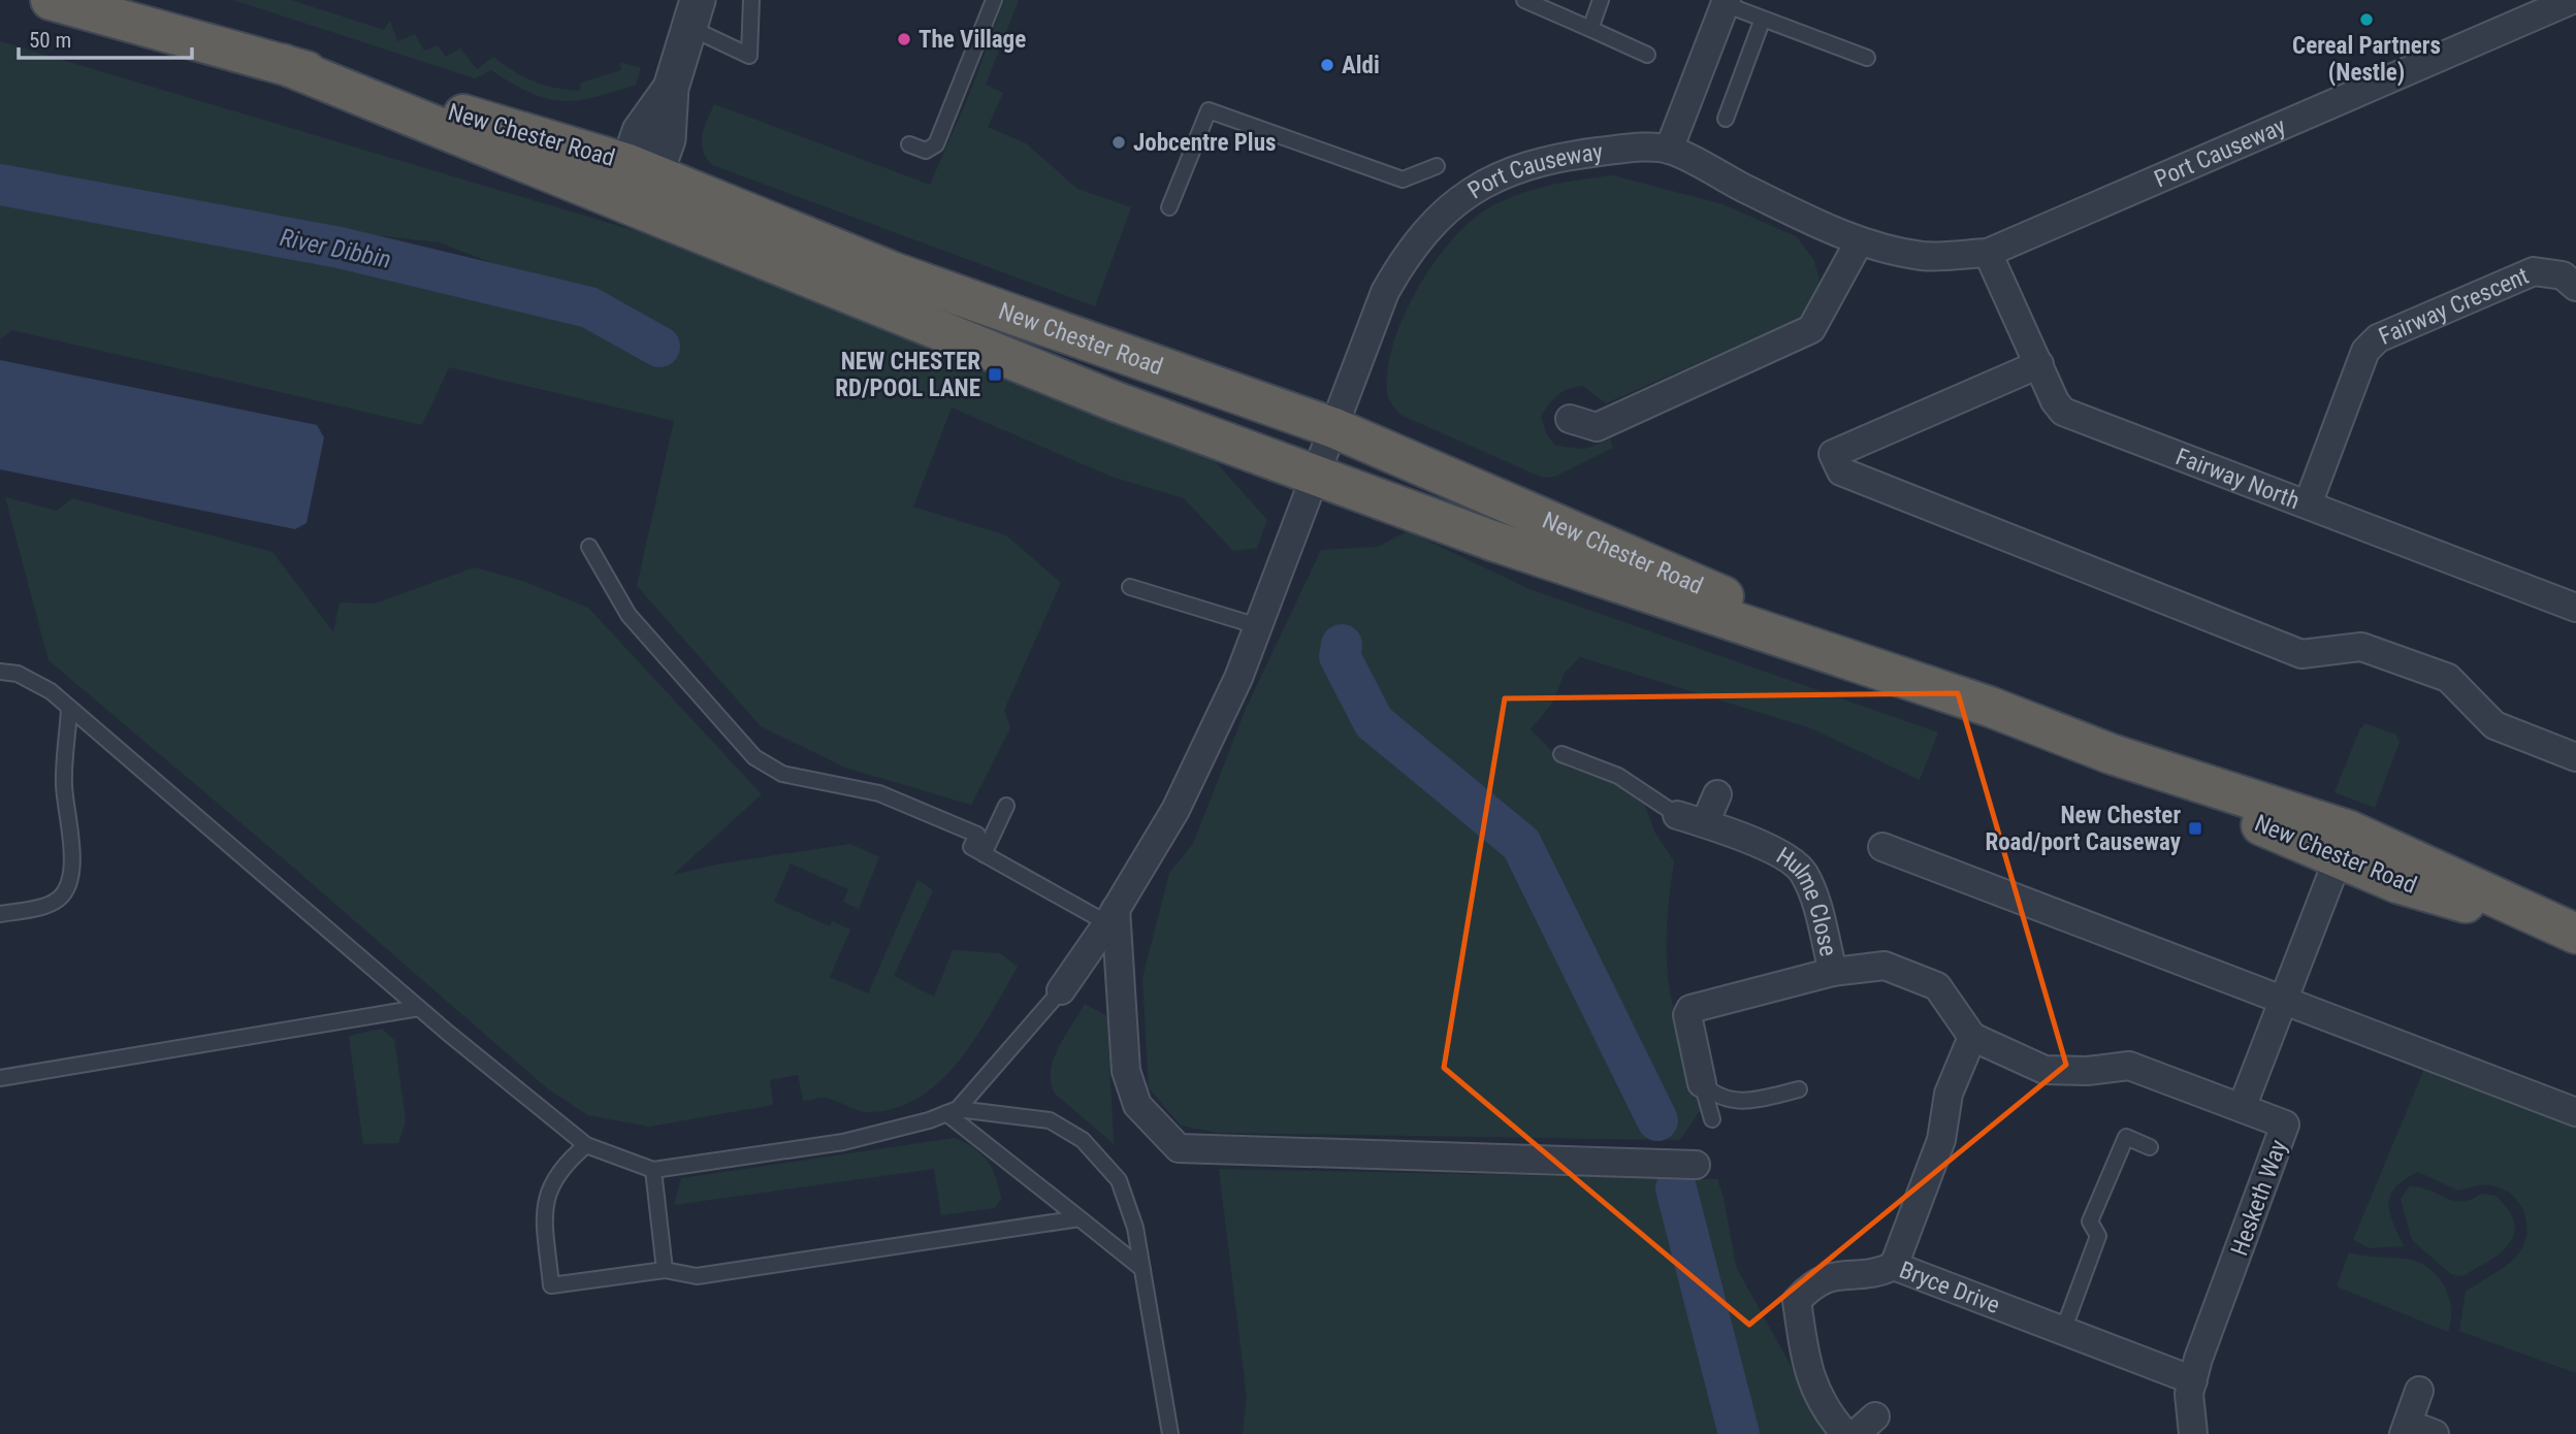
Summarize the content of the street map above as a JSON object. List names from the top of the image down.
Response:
{
  "streets": {
    "highway": ["New Chester Road"],
    "street": [
      "Port Causeway",
      "Fairway Crescent",
      "Fairway North",
      "Hulme Close",
      "Hesketh Way",
      "Bryce Drive"
    ]
  },
  "crossings": [
    ["New Chester Road", "Port Causeway"],
    ["Port Causeway", "Fairway North"],
    ["Fairway Crescent", "Fairway North"],
    ["Hulme Close", "Bryce Drive"],
    ["Hesketh Way", "Bryce Drive"]
  ],
  "water": ["River Dibbin"],
  "places": {
    "other": [
      "Cereal Partners (Nestle)",
      "The Village",
      "Aldi",
      "Jobcentre Plus"
    ],
    "transit": ["NEW CHESTER RD/POOL LANE", "New Chester Road/port Causeway"]
  },
  "scale_bar": "50 m"
}
